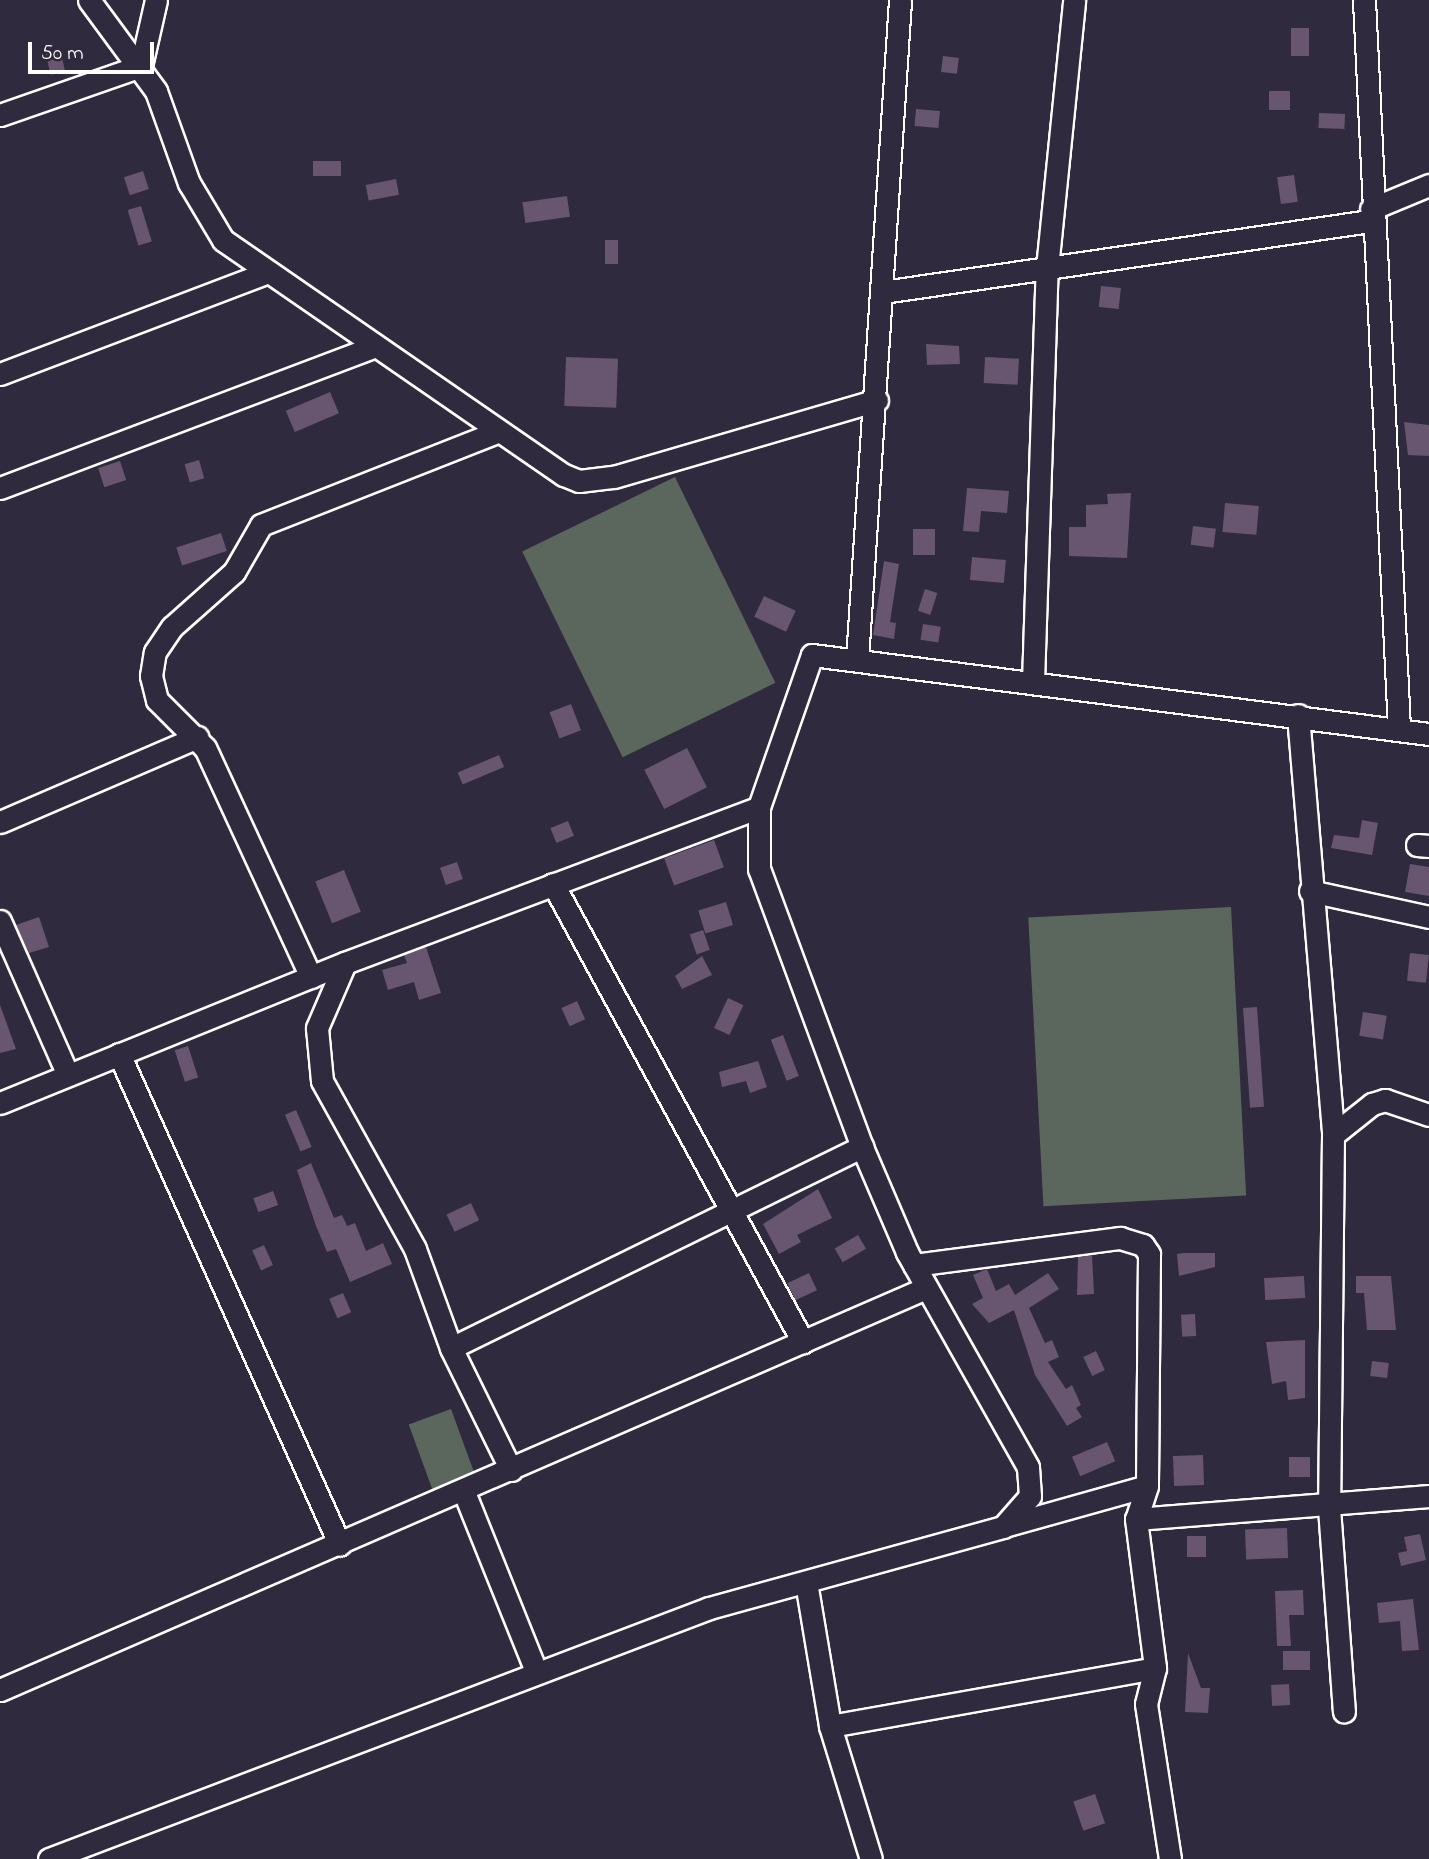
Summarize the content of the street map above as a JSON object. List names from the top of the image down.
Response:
{
  "scale_bar": "50 m"
}
